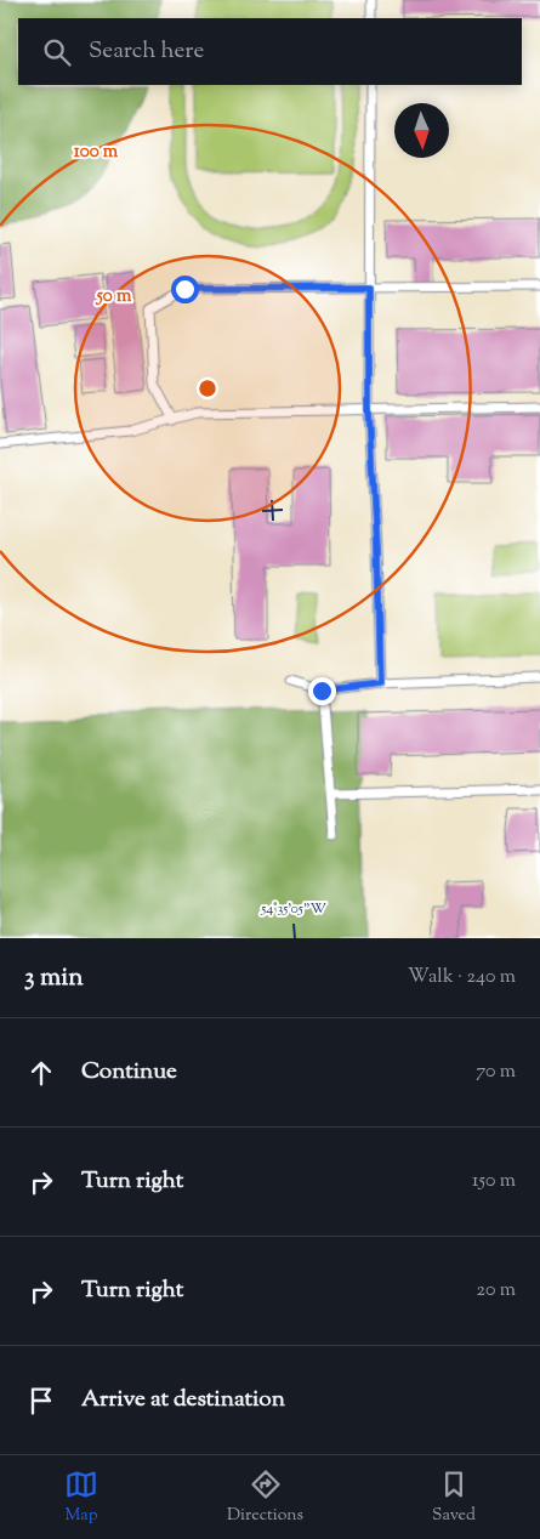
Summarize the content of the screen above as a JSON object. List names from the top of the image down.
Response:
{
  "north": "bottom",
  "page": {
    "search": "Search here",
    "heading": ["3 min", "Walk · 240 m"],
    "list": [
      ["Continue", "70 m"],
      ["Turn right", "150 m"],
      ["Turn right", "20 m"],
      "Arrive at destination"
    ],
    "nav": ["Map", "Directions", "Saved"]
  },
  "coordinates": ["54°35'05\"W"],
  "rings": ["100 m", "50 m"]
}
